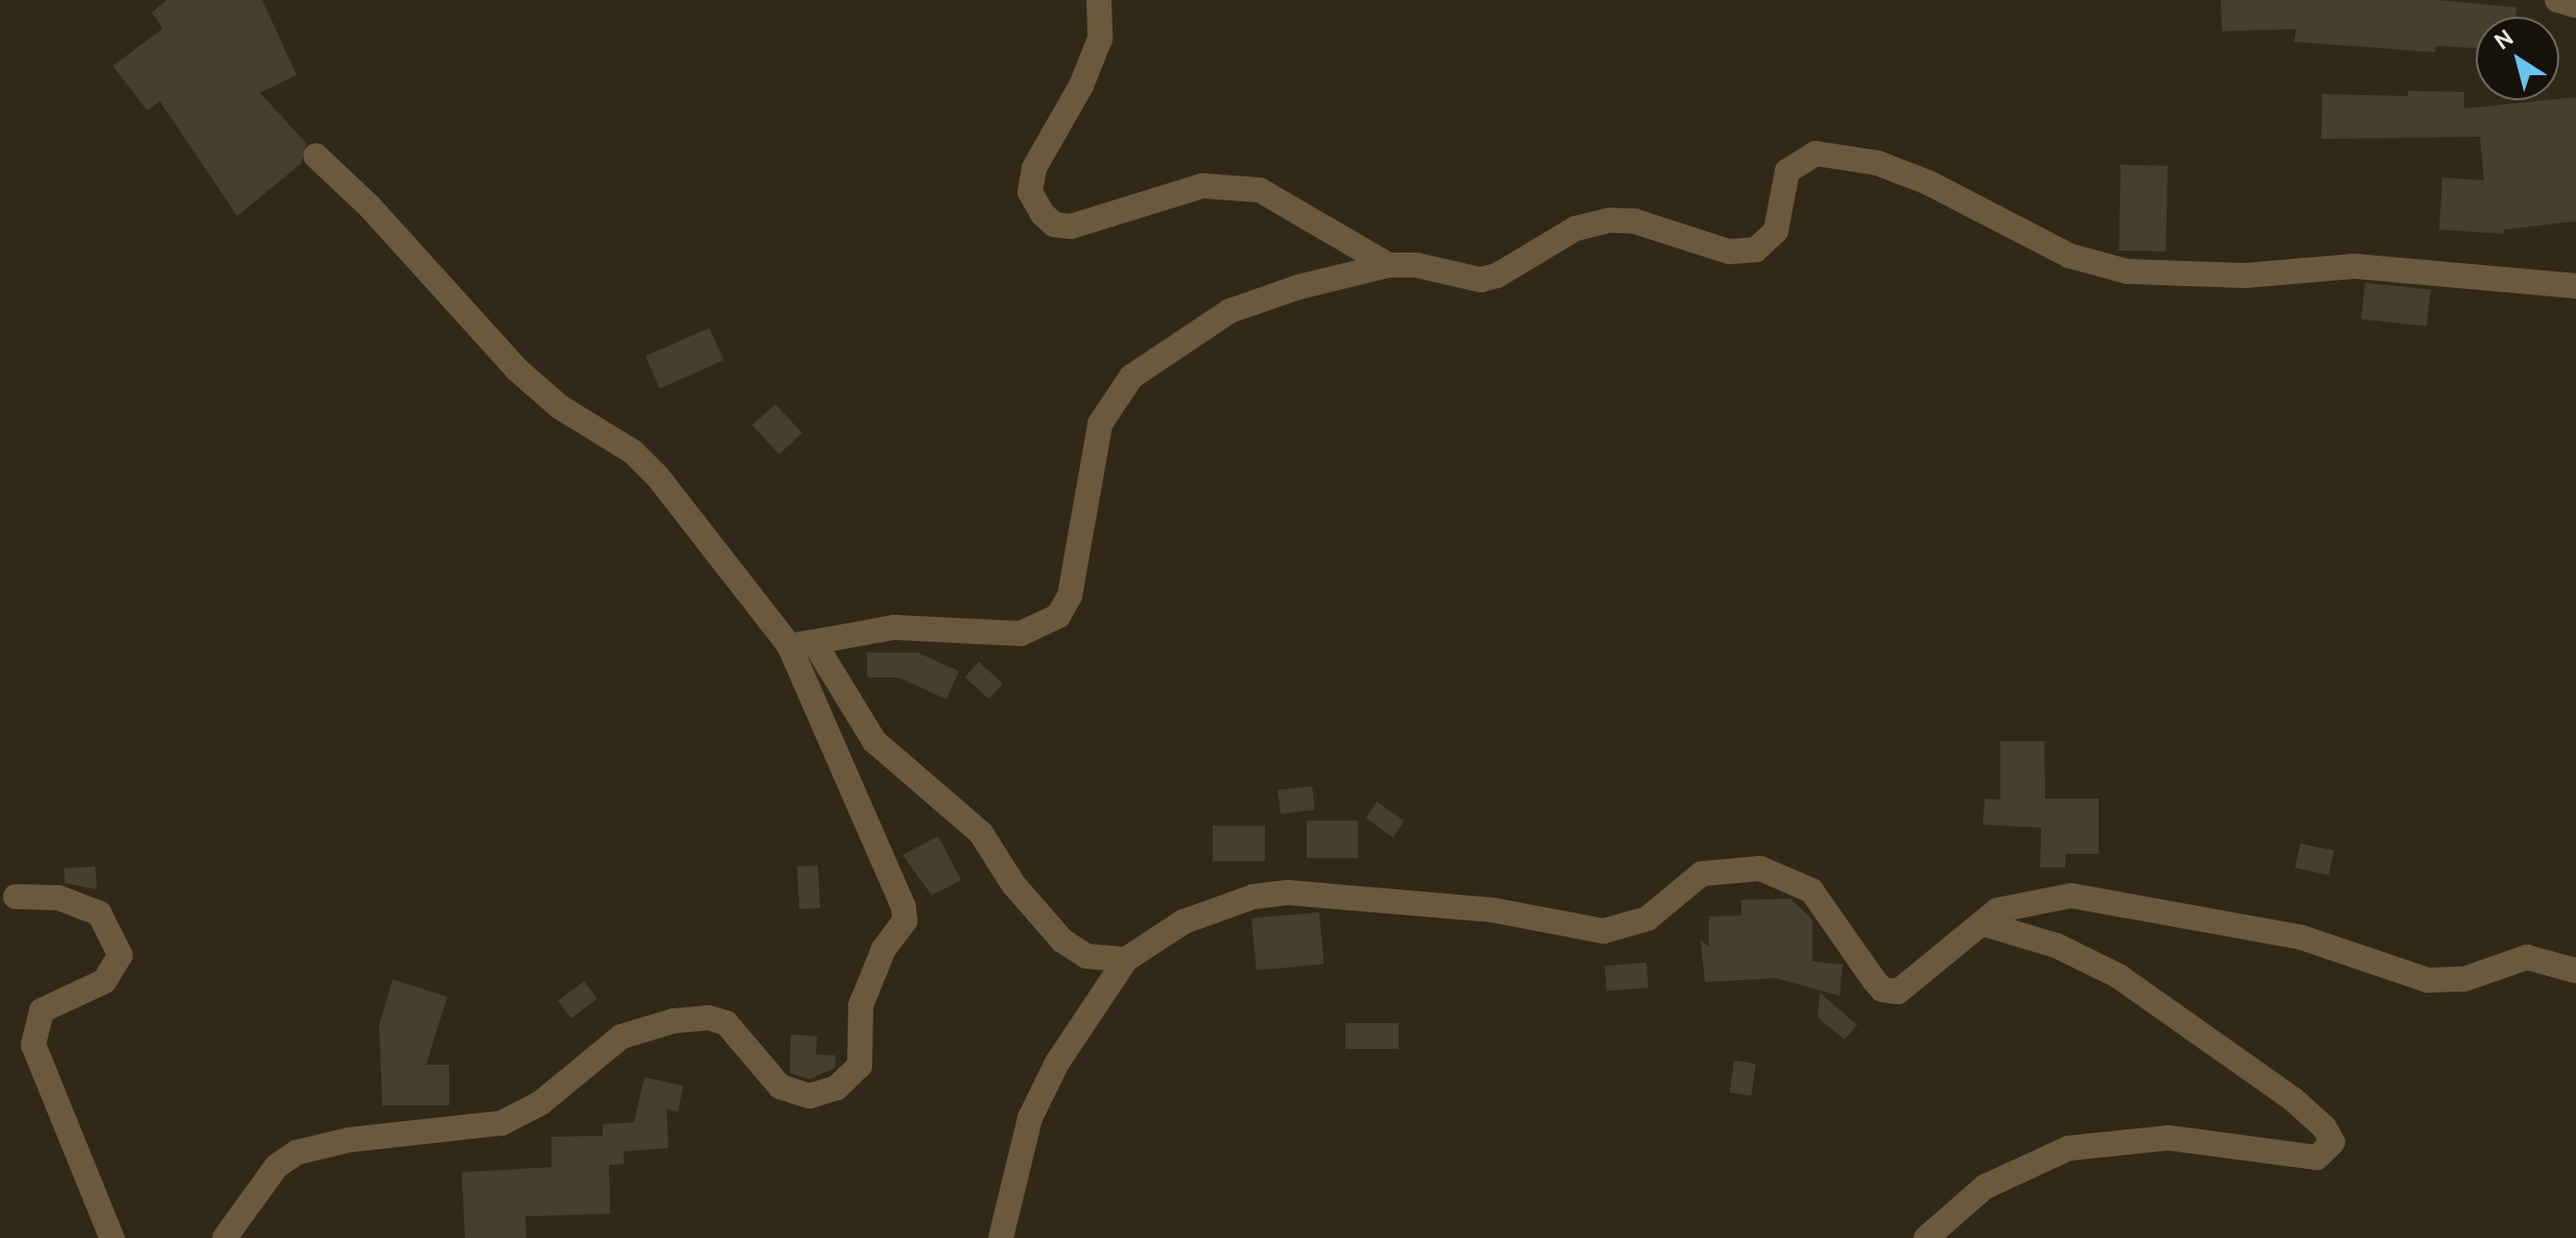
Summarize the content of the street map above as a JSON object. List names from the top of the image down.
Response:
{
  "north": "top left"
}
